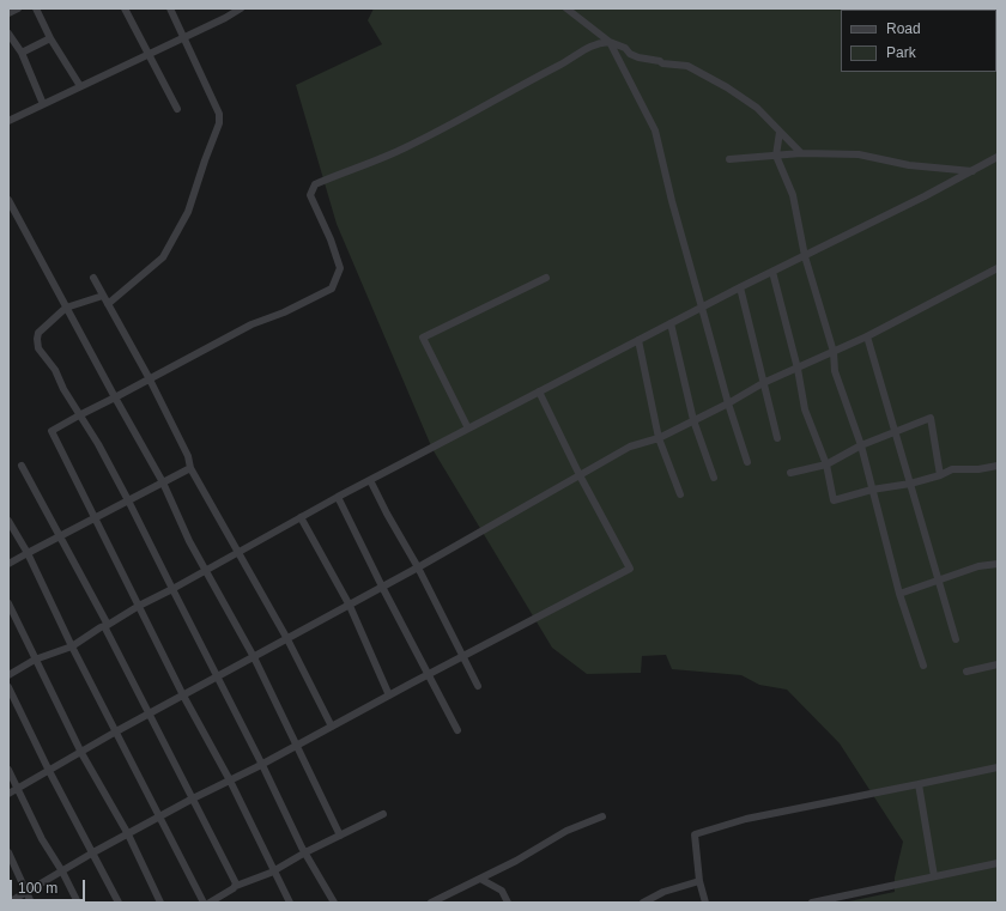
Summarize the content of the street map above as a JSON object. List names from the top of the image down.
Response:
{
  "legend": ["Road", "Park"],
  "scale_bar": "100 m"
}
